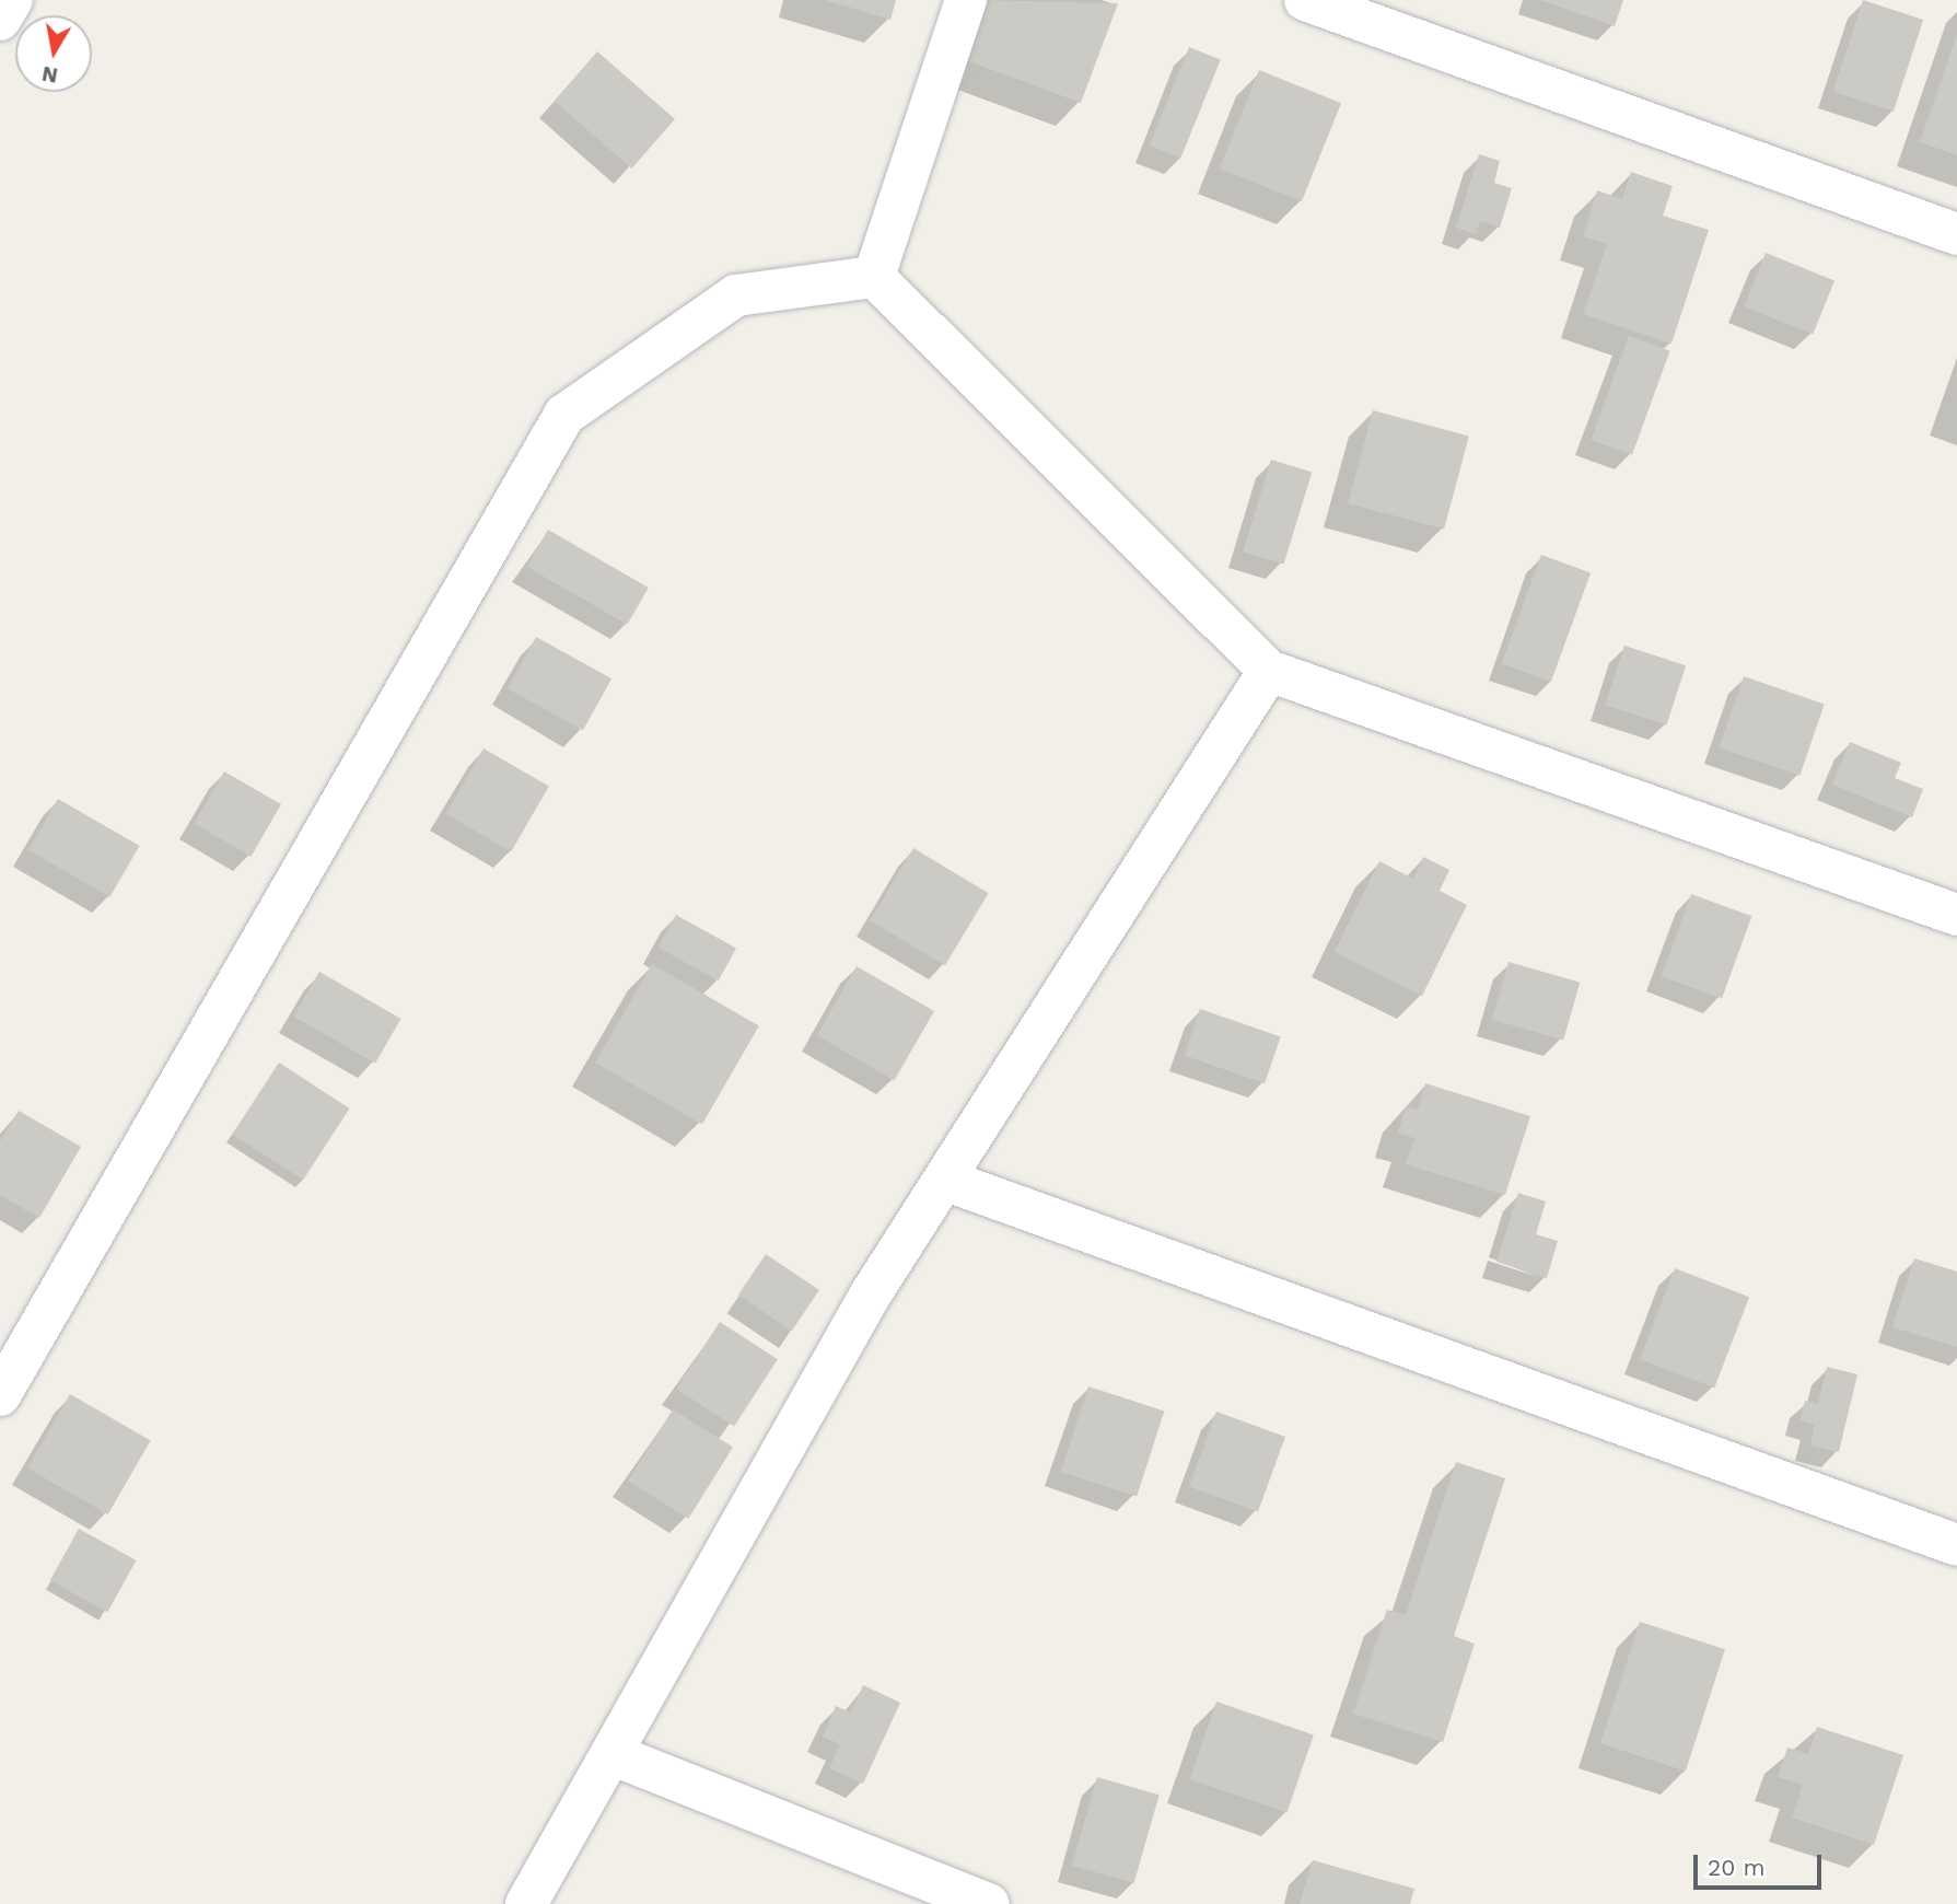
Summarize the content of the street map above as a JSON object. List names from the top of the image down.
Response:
{
  "scale_bar": "20 m",
  "north": "bottom"
}
